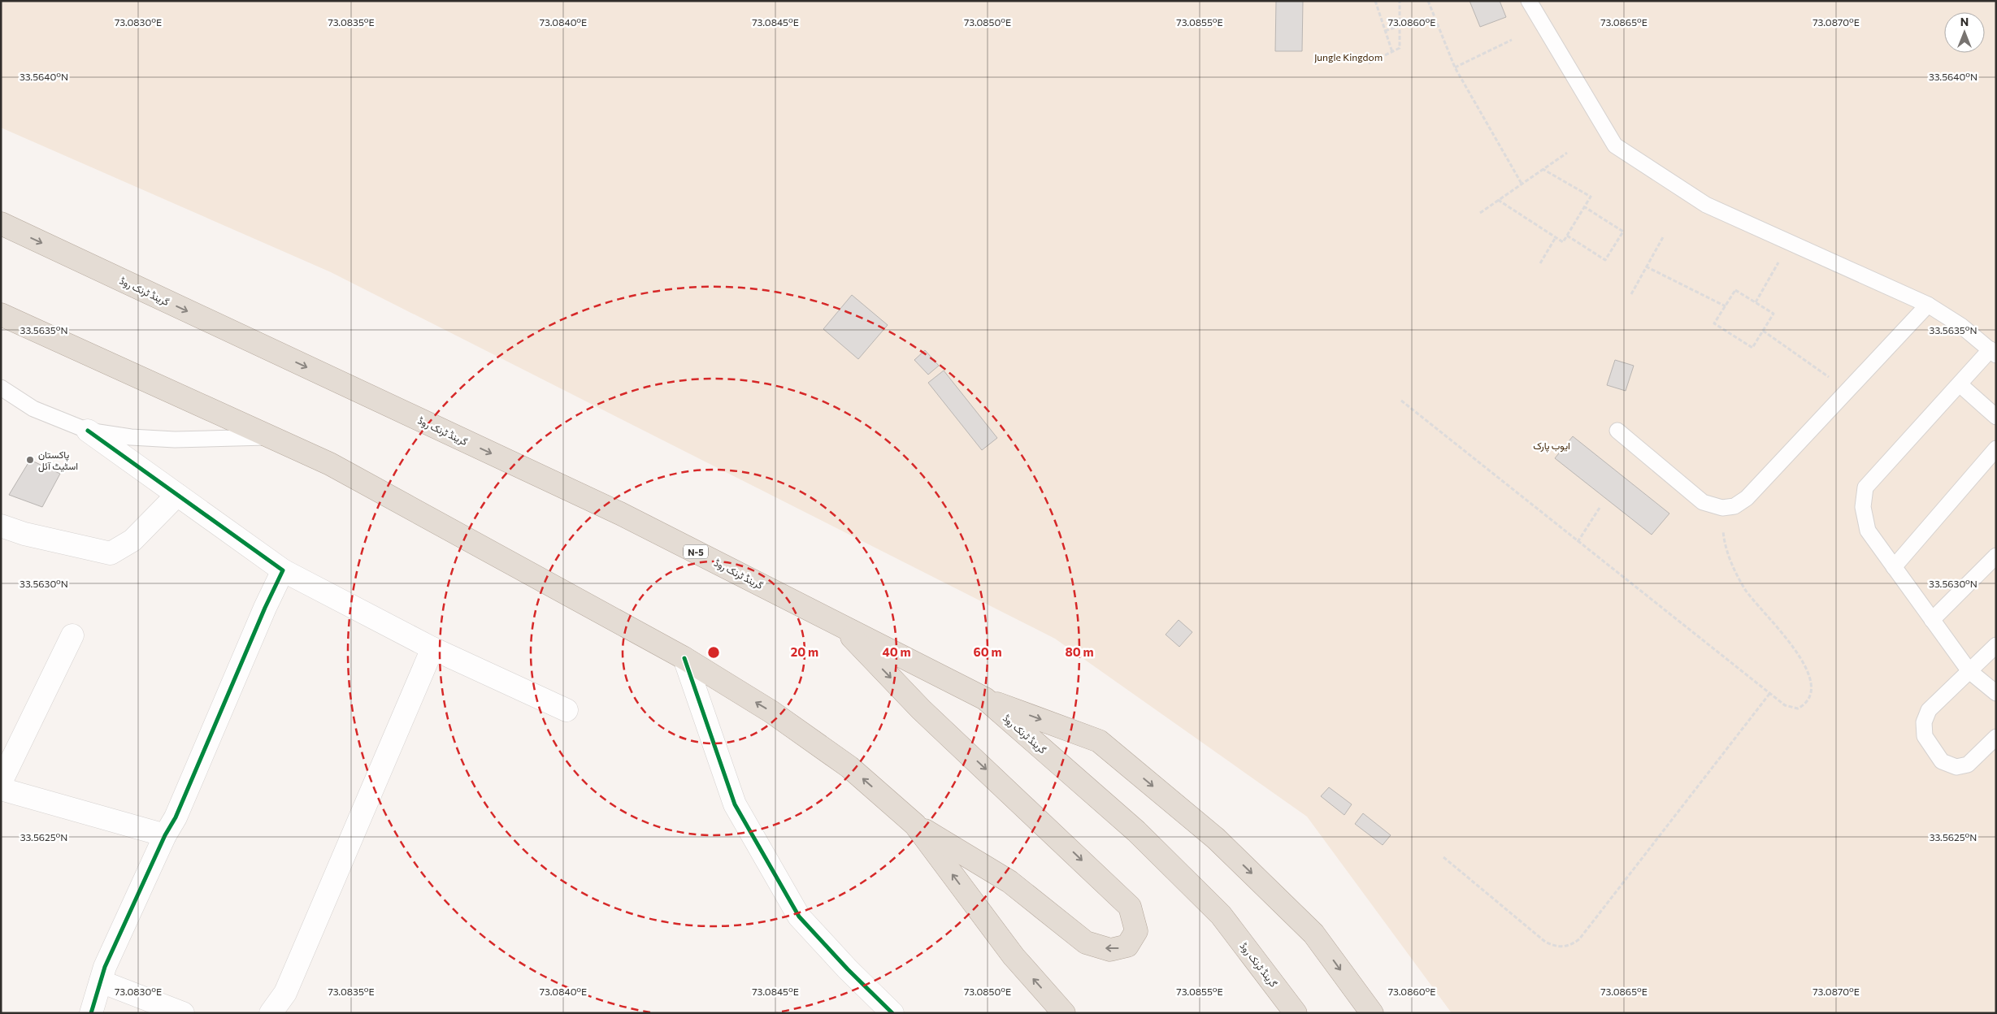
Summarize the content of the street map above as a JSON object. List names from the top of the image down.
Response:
{
  "streets": {
    "highway": ["گرینڈ ٹرنک روڈ", "N-5"]
  },
  "parks": ["Jungle Kingdom", "ایوب پارک"],
  "places": ["پاکستان اسٹیٹ آئل"],
  "north": "top",
  "coordinates": [
    "73.0830°E",
    "73.0835°E",
    "73.0840°E",
    "73.0845°E",
    "73.0850°E",
    "73.0855°E",
    "73.0860°E",
    "73.0865°E",
    "73.0870°E",
    "33.5640°N",
    "33.5635°N",
    "33.5630°N",
    "33.5625°N"
  ],
  "rings": [
    "20 m",
    "40 m",
    "60 m",
    "80 m"
  ]
}
